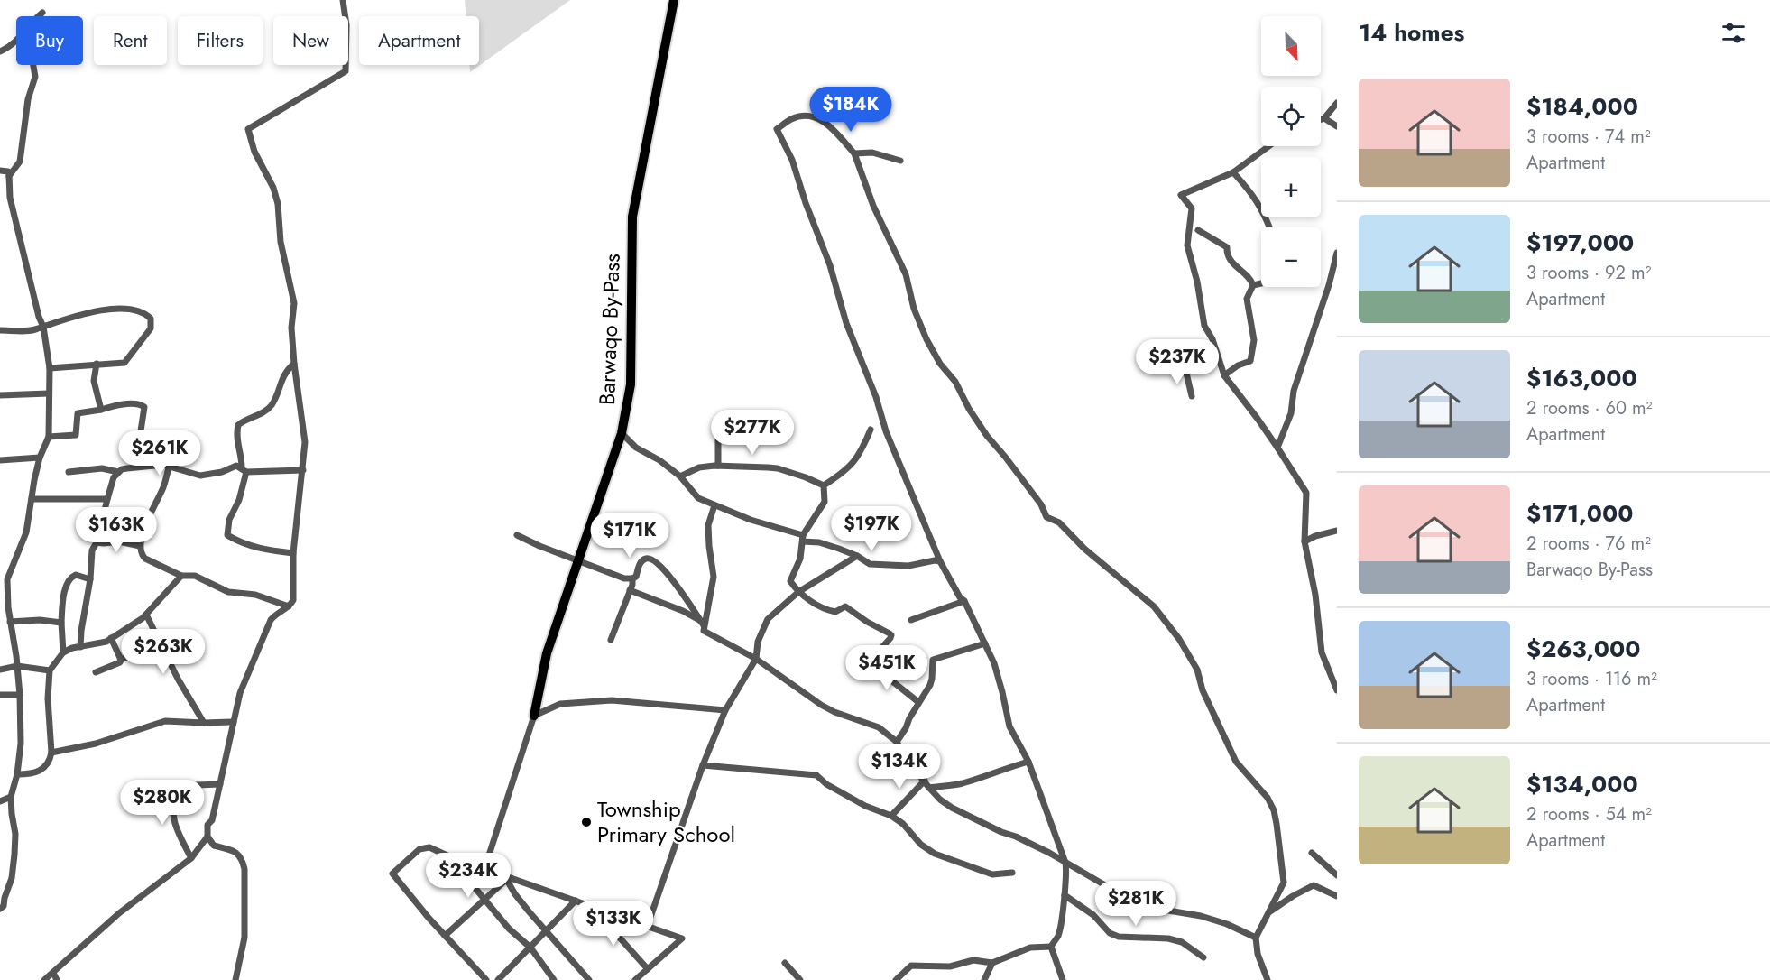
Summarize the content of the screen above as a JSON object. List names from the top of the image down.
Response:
{
  "streets": {
    "highway": ["Barwaqo By-Pass"]
  },
  "places": ["Township Primary School"],
  "north": "bottom right",
  "page": {
    "heading": "14 homes",
    "map_buttons": ["+", "−"],
    "chip": [
      "Buy",
      "Rent",
      "Filters",
      "New",
      "Apartment"
    ],
    "list": [
      {
        "name": "$184,000",
        "note": "3 rooms · 74 m² · Apartment"
      },
      {
        "name": "$197,000",
        "note": "3 rooms · 92 m² · Apartment"
      },
      {
        "name": "$163,000",
        "note": "2 rooms · 60 m² · Apartment"
      },
      {
        "name": "$171,000",
        "note": "2 rooms · 76 m² · Barwaqo By-Pass"
      },
      {
        "name": "$263,000",
        "note": "3 rooms · 116 m² · Apartment"
      },
      {
        "name": "$134,000",
        "note": "2 rooms · 54 m² · Apartment"
      }
    ],
    "price": [
      "$184K",
      "$237K",
      "$277K",
      "$261K",
      "$197K",
      "$163K",
      "$171K",
      "$263K",
      "$451K",
      "$134K",
      "$280K",
      "$234K",
      "$281K",
      "$133K"
    ]
  }
}
